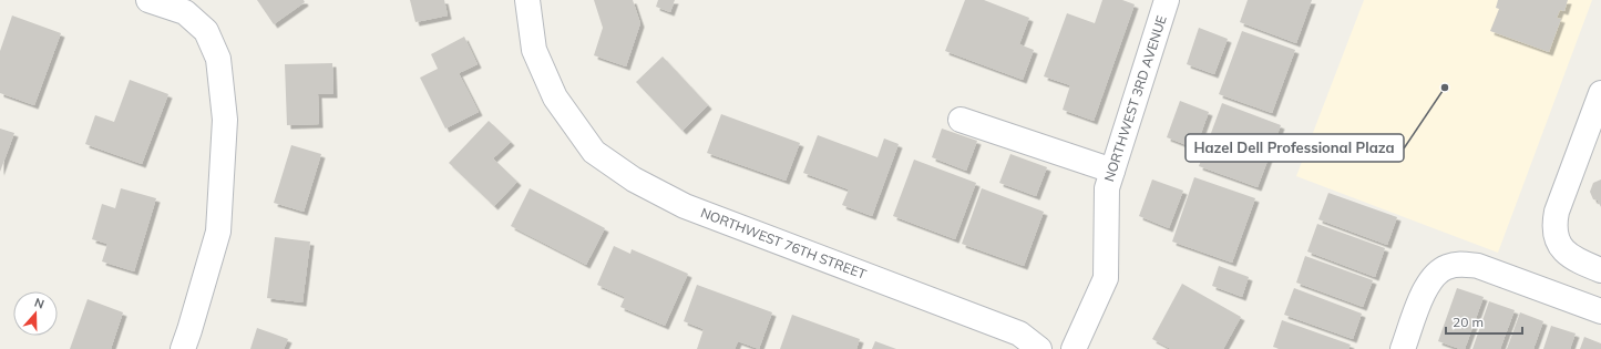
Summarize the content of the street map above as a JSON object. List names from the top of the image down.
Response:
{
  "streets": {
    "street": ["NORTHWEST 3RD AVENUE", "NORTHWEST 76TH STREET"]
  },
  "places": ["Hazel Dell Professional Plaza"],
  "scale_bar": "20 m",
  "north": "top"
}
